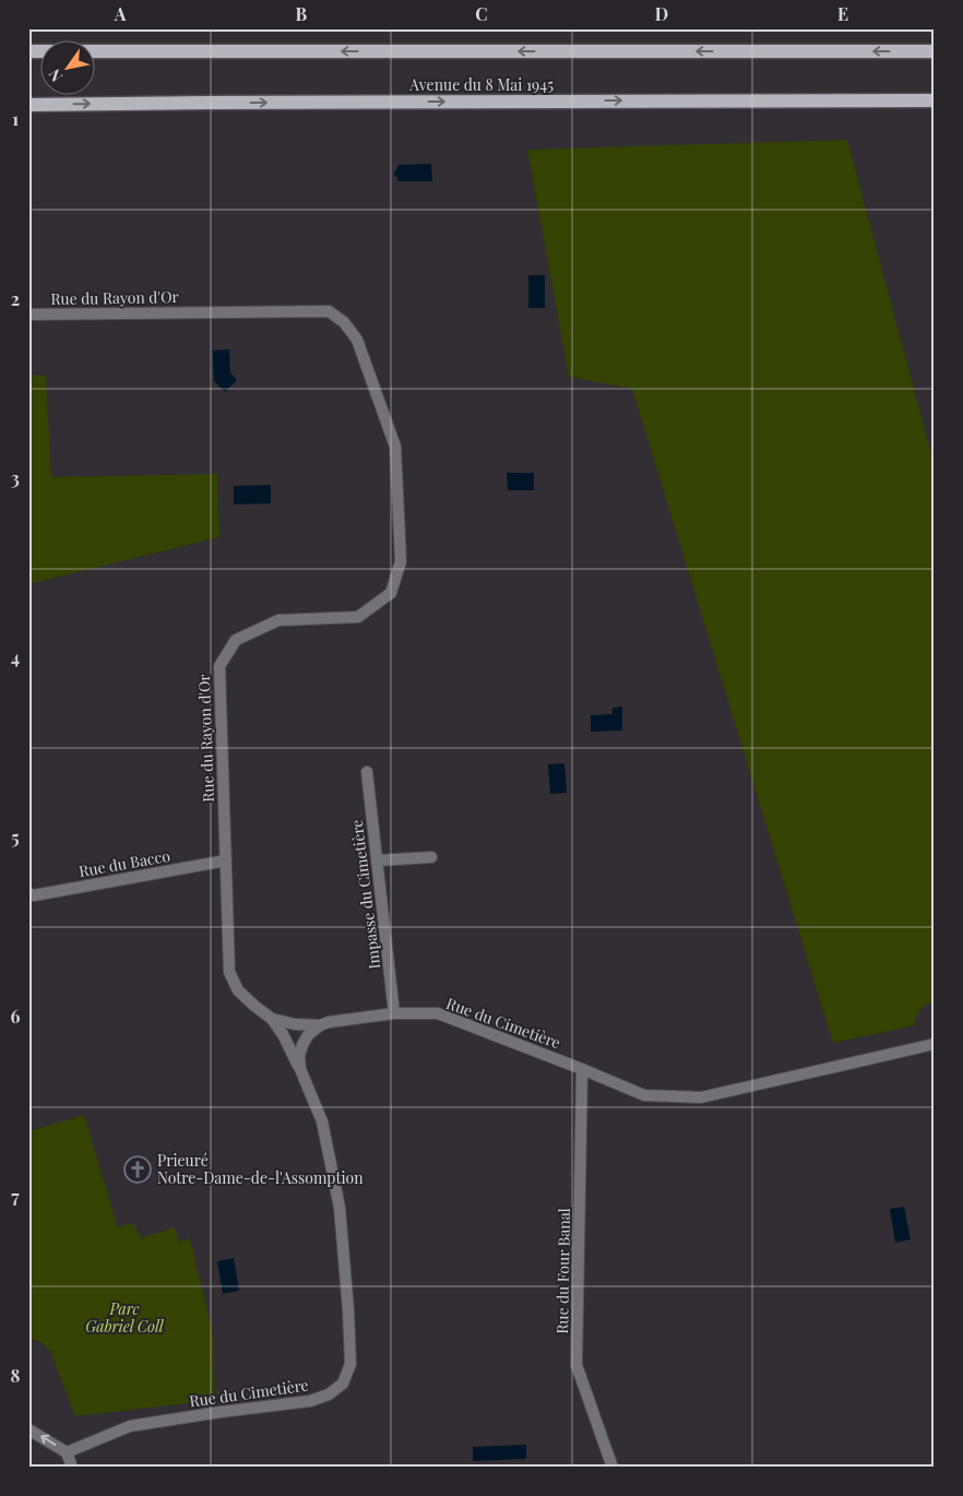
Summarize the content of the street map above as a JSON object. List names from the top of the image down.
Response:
{
  "streets": {
    "main road": ["Avenue du 8 Mai 1945"],
    "street": [
      "Rue du Rayon d'Or",
      "Rue du Bacco",
      "Impasse du Cimetière",
      "Rue du Cimetière",
      "Rue du Four Banal"
    ]
  },
  "crossings": [
    ["Rue du Rayon d'Or", "Rue du Bacco"],
    ["Rue du Rayon d'Or", "Rue du Cimetière"],
    ["Impasse du Cimetière", "Rue du Cimetière"],
    ["Rue du Cimetière", "Rue du Four Banal"]
  ],
  "parks": ["Parc Gabriel Coll"],
  "places": {
    "church": ["Prieuré Notre-Dame-de-l'Assomption"]
  },
  "north": "bottom left",
  "grid": {
    "columns": [
      "A",
      "B",
      "C",
      "D",
      "E"
    ],
    "rows": [
      "1",
      "2",
      "3",
      "4",
      "5",
      "6",
      "7",
      "8"
    ]
  }
}
